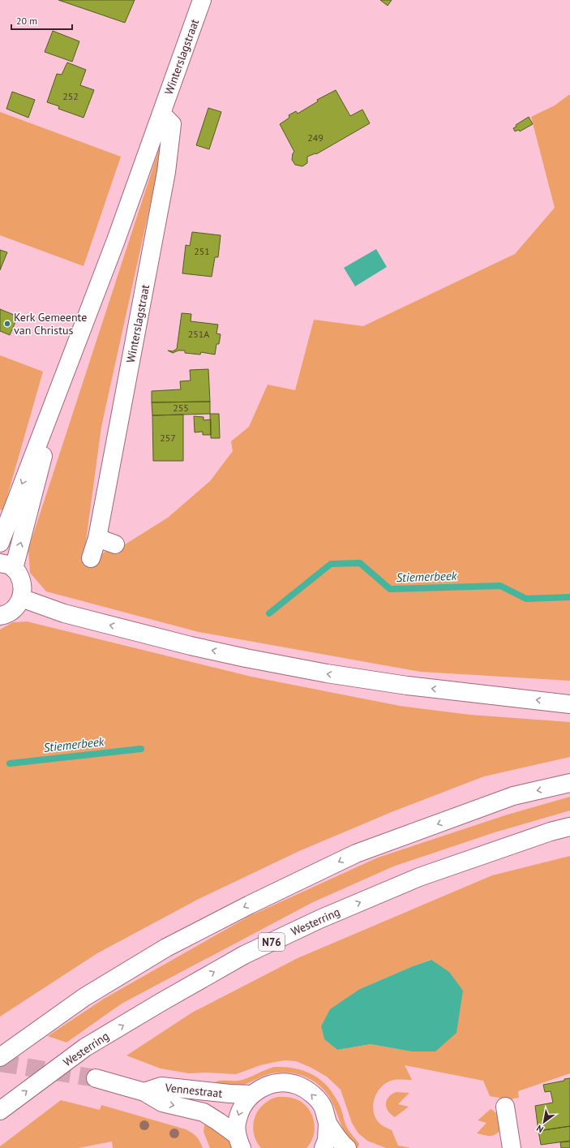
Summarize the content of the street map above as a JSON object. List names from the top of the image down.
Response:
{
  "streets": {
    "main road": [
      "Winterslagstraat",
      "Westerring",
      "N76",
      "Vennestraat"
    ]
  },
  "water": ["Stiemerbeek"],
  "places": ["Kerk Gemeente van Christus"],
  "house_numbers": [
    "252",
    "249",
    "251",
    "251A",
    "255",
    "257"
  ],
  "scale_bar": "20 m",
  "north": "bottom left"
}
